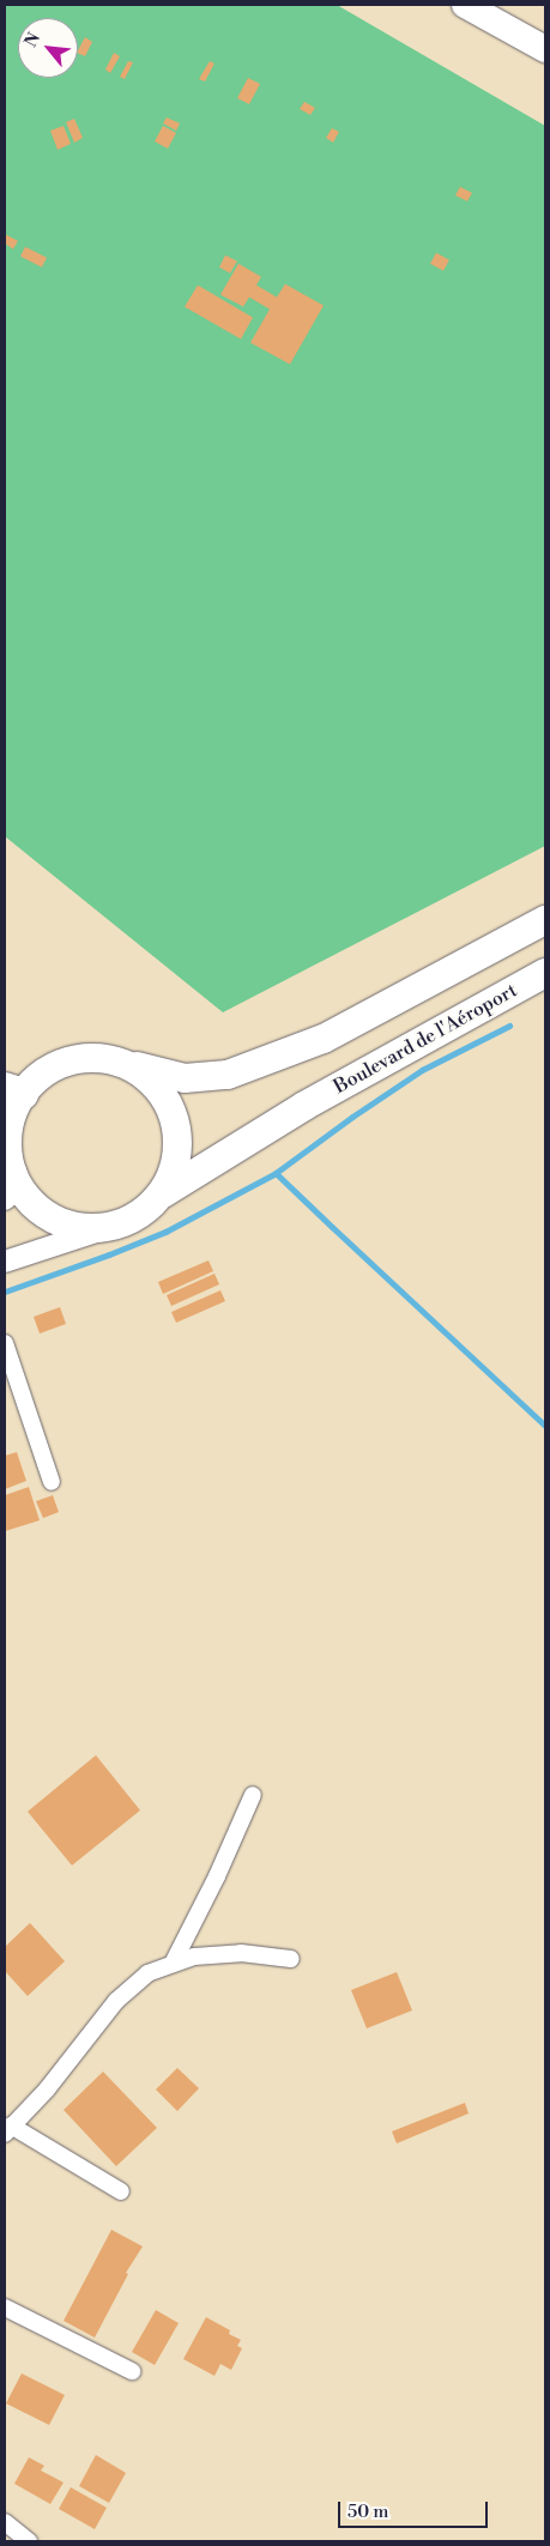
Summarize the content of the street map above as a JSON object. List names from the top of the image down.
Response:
{
  "streets": {
    "highway": ["Boulevard de l'Aéroport"]
  },
  "scale_bar": "50 m",
  "north": "top left"
}
